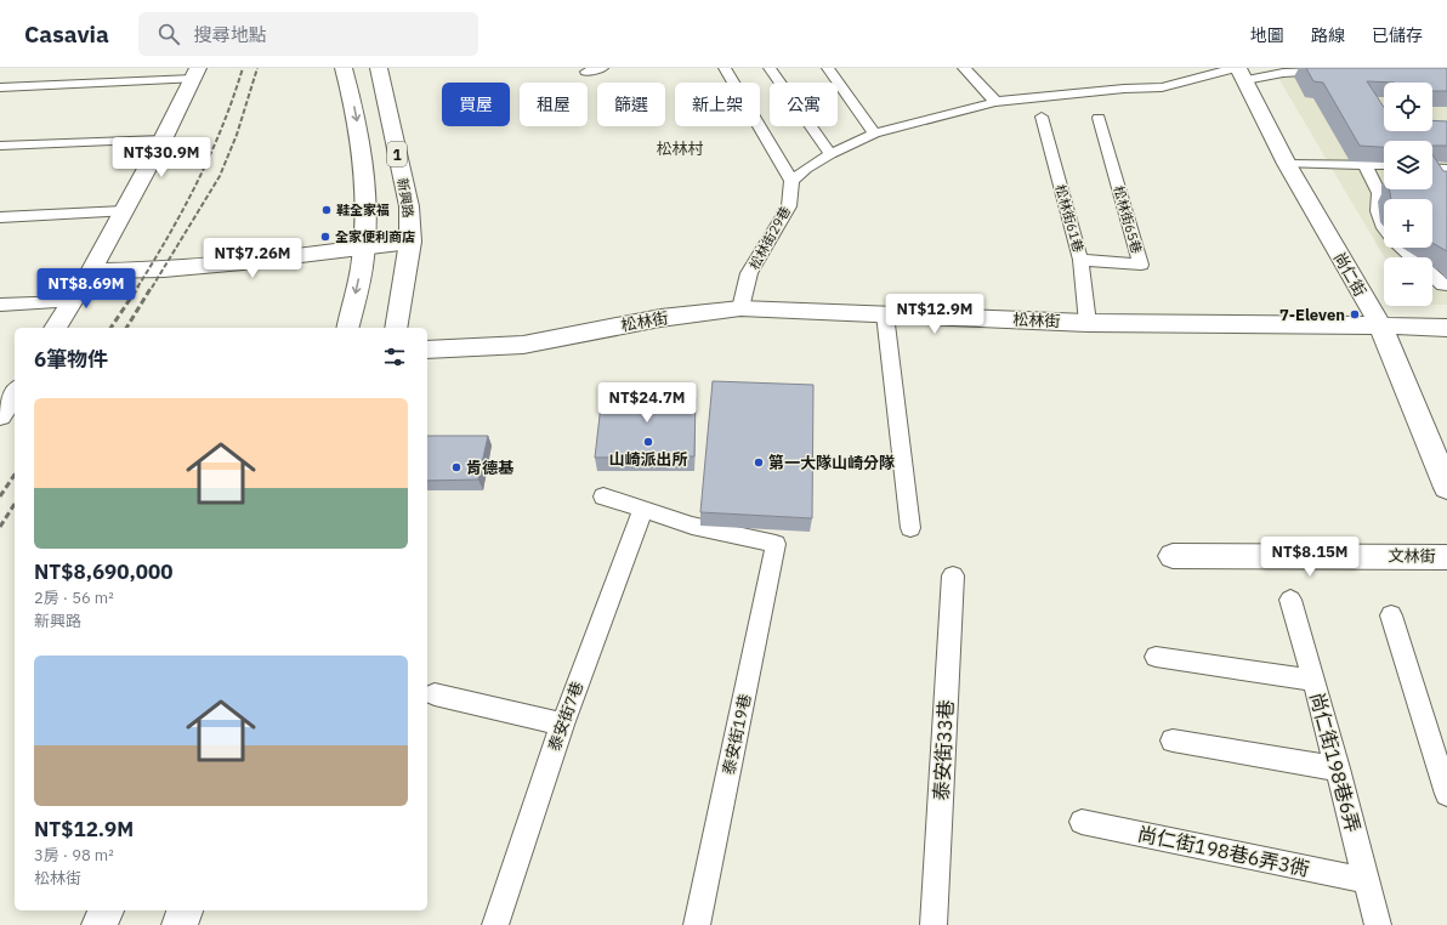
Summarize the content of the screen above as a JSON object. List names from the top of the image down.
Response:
{
  "streets": {
    "street": [
      "1",
      "新興路",
      "尚仁街",
      "松林街",
      "文林街"
    ],
    "lane": [
      "松林街61巷",
      "松林街65巷",
      "松林街29巷",
      "泰安街7巷",
      "泰安街19巷",
      "泰安街33巷",
      "尚仁街198巷6弄",
      "尚仁街198巷6弄3衖"
    ]
  },
  "crossings": [
    ["松林街61巷", "松林街65巷"],
    ["松林街61巷", "松林街"],
    ["松林街29巷", "松林街"],
    ["尚仁街", "松林街"],
    ["泰安街7巷", "泰安街19巷"],
    ["尚仁街198巷6弄", "尚仁街198巷6弄3衖"]
  ],
  "districts": ["松林村"],
  "places": [
    "鞋全家福",
    "全家便利商店",
    "7-Eleven",
    "山崎派出所",
    "第一大隊山崎分隊",
    "肯德基"
  ],
  "page": {
    "header": "Casavia",
    "search": "搜尋地點",
    "nav": ["地圖", "路線", "已儲存"],
    "map_buttons": ["+", "−"],
    "chip": [
      "買屋",
      "租屋",
      "篩選",
      "新上架",
      "公寓"
    ],
    "price": [
      "NT$30.9M",
      "NT$7.26M",
      "NT$8.69M",
      "NT$12.9M",
      "NT$24.7M",
      "NT$8.15M"
    ],
    "heading": "6筆物件",
    "list": [
      {
        "name": "NT$8,690,000",
        "note": "2房 · 56 m² · 新興路"
      },
      {
        "name": "NT$12.9M",
        "note": "3房 · 98 m² · 松林街"
      }
    ]
  }
}
